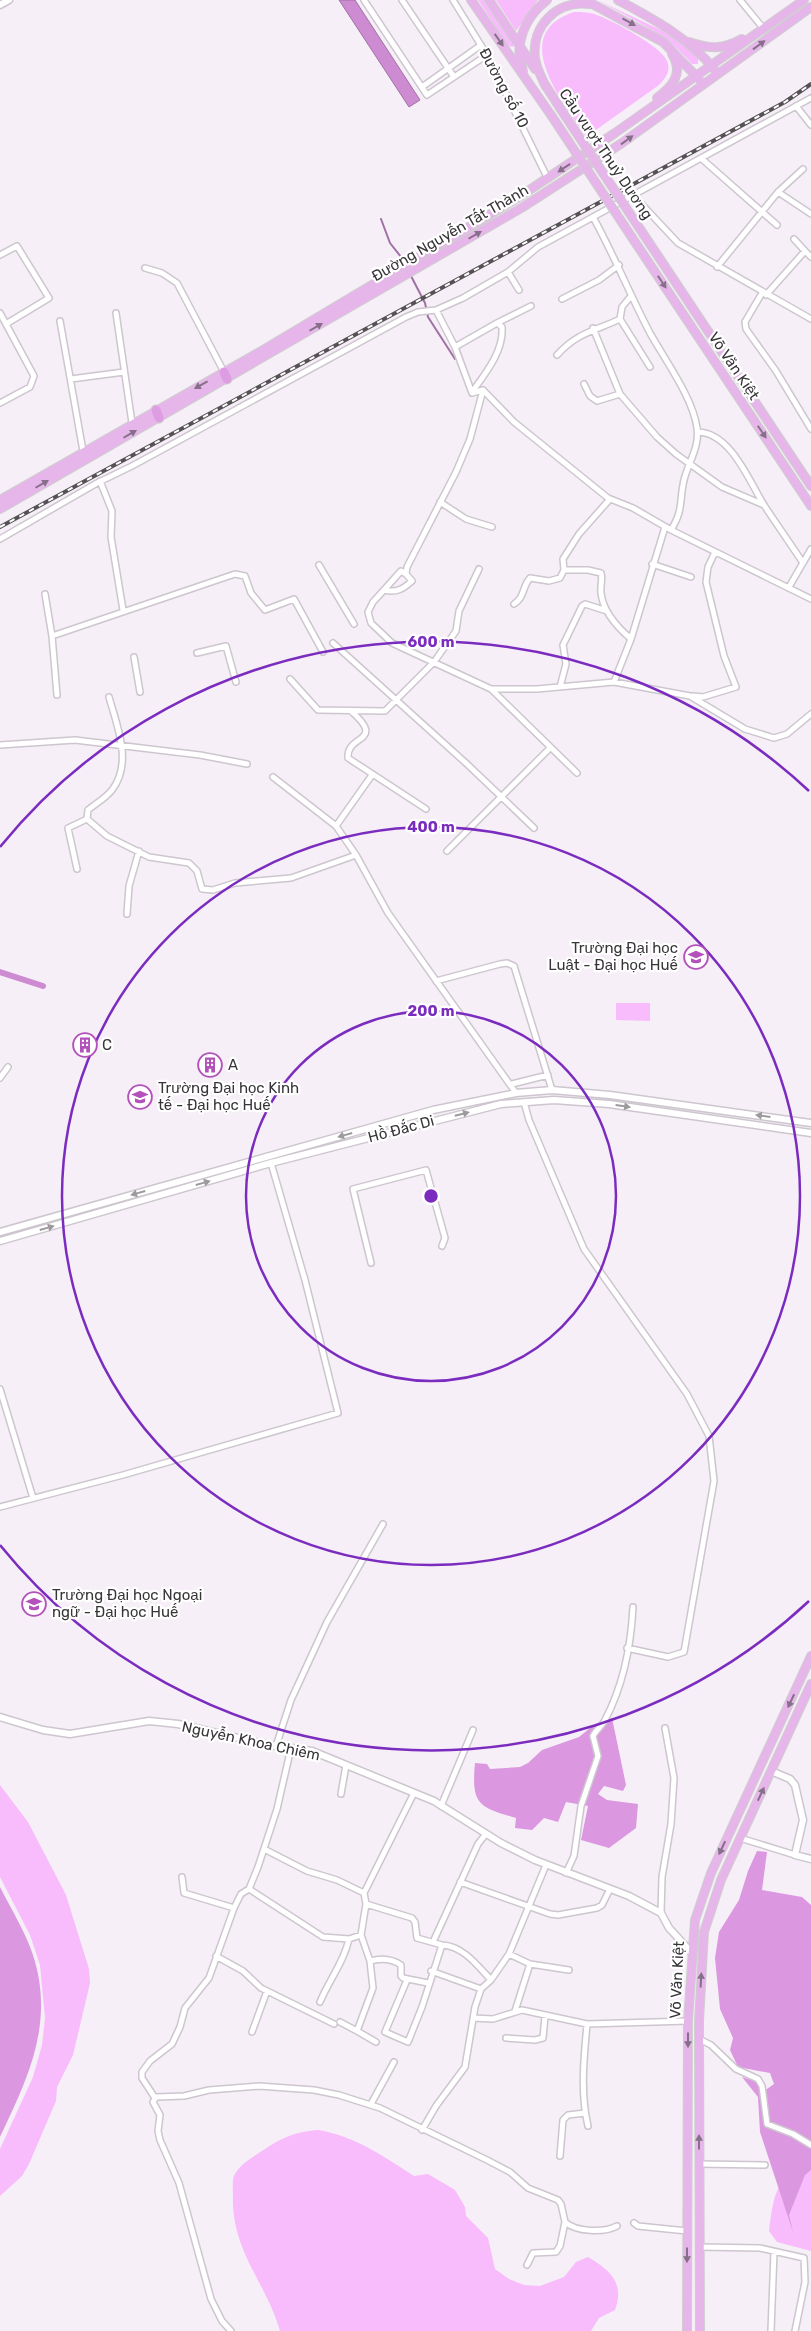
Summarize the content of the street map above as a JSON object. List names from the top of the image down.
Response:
{
  "streets": {
    "main road": ["Cầu vượt Thuỷ Dương", "Đường Nguyễn Tất Thành", "Võ Văn Kiệt"],
    "street": ["Đường số 10", "Hồ Đắc Di", "Nguyễn Khoa Chiêm"]
  },
  "crossings": [
    ["Đường số 10", "Đường Nguyễn Tất Thành"],
    ["Cầu vượt Thuỷ Dương", "Võ Văn Kiệt"]
  ],
  "places": {
    "school or university": ["Trường Đại học Luật - Đại học Huế", "Trường Đại học Kinh tế - Đại học Huế", "Trường Đại học Ngoại ngữ - Đại học Huế"],
    "building": ["C", "A"]
  },
  "rings": ["600 m", "400 m", "200 m"]
}
